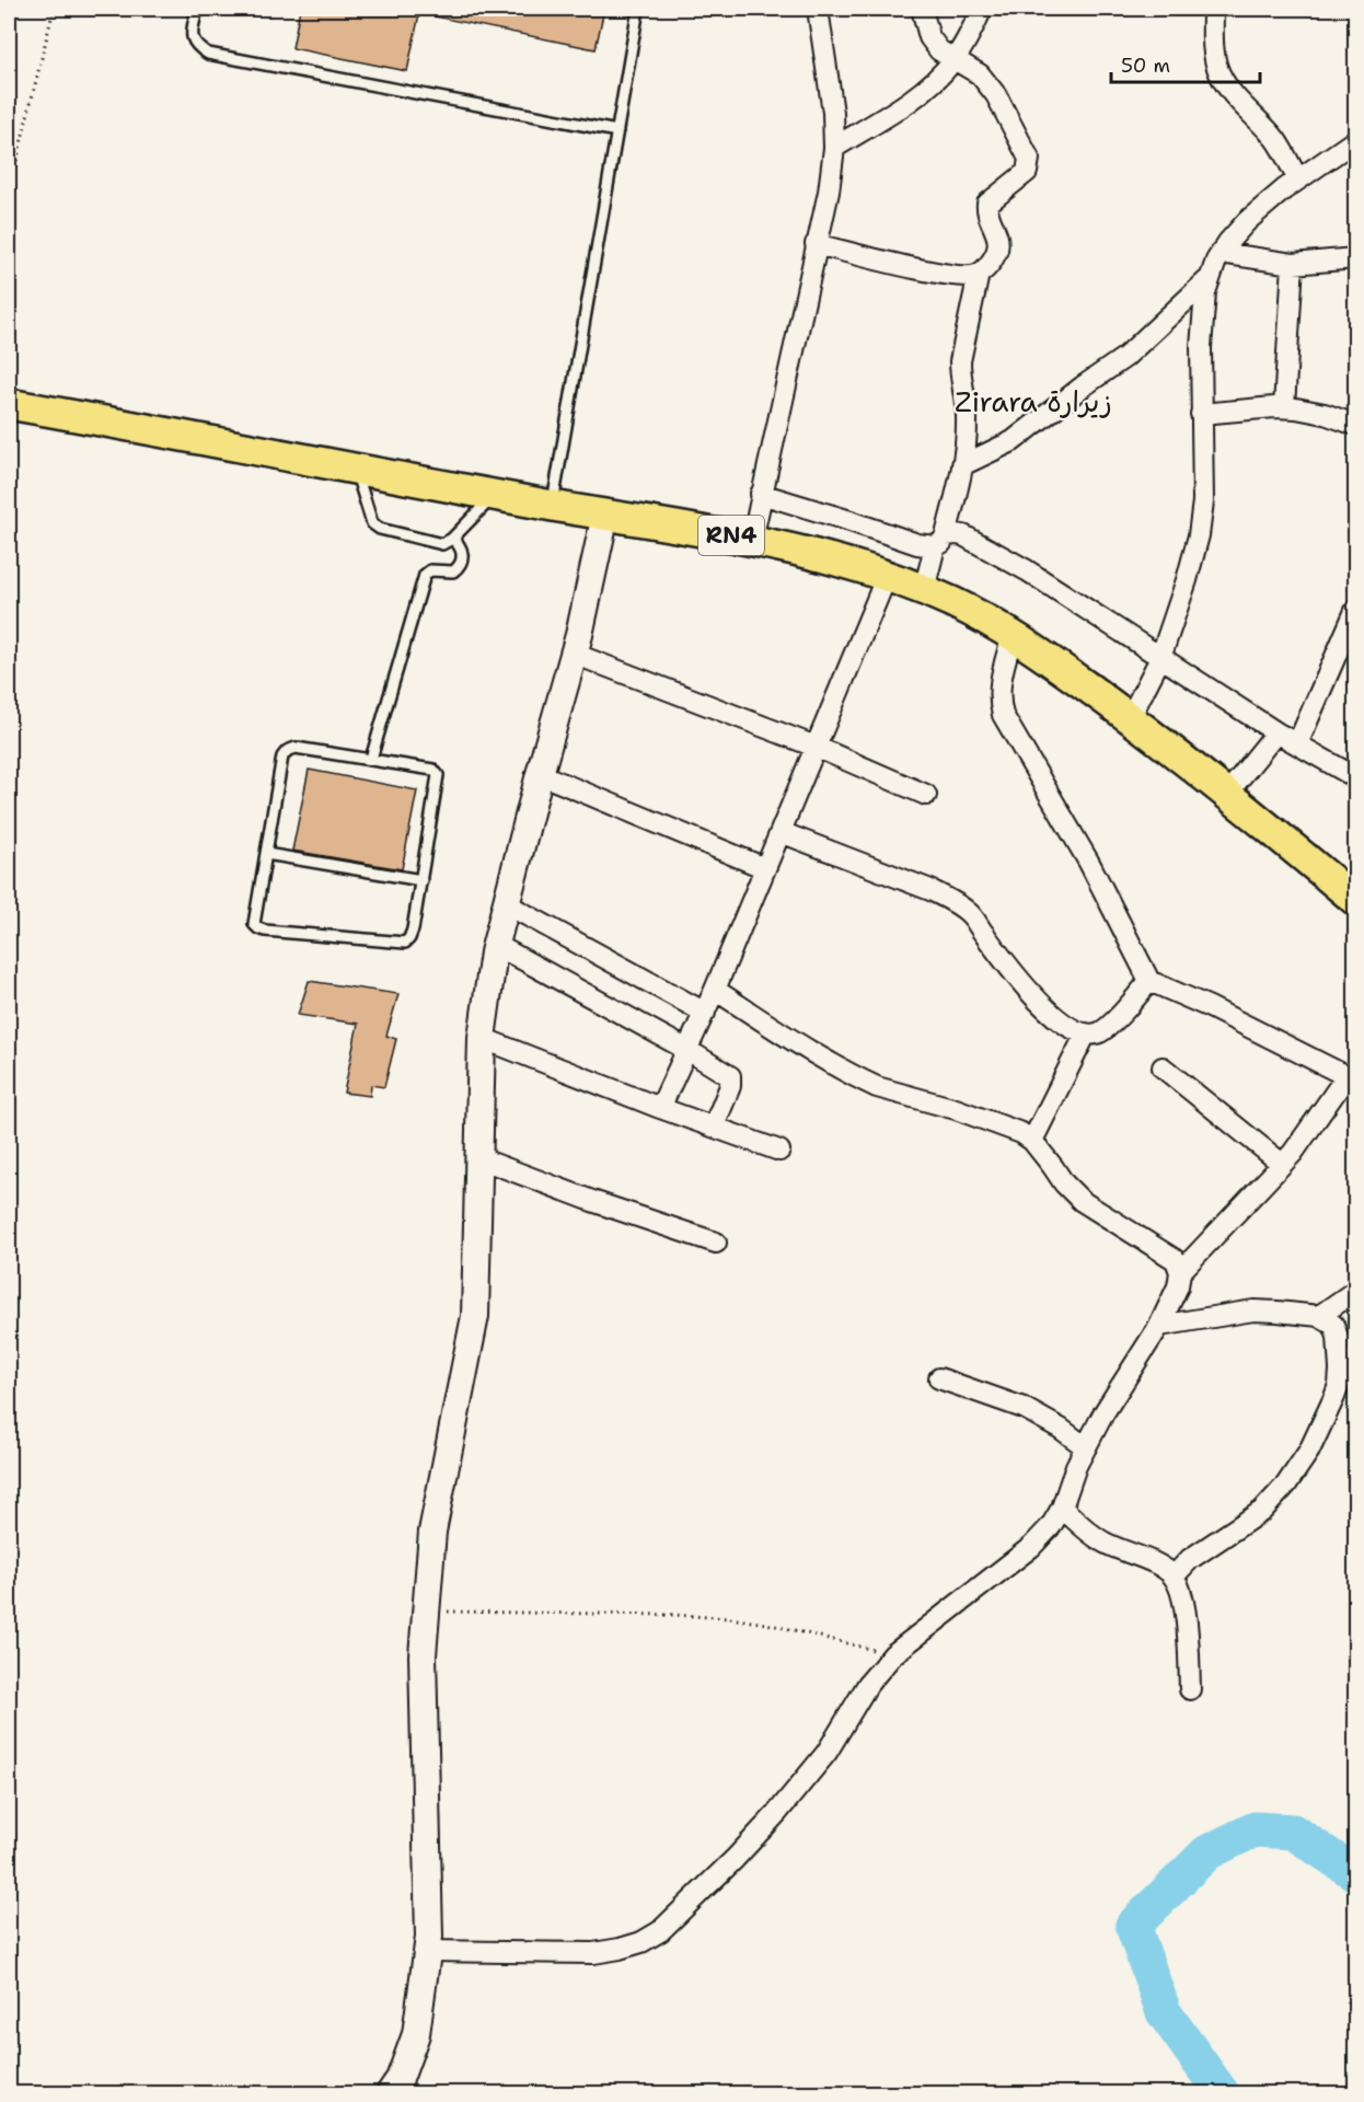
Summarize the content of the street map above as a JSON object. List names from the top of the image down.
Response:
{
  "streets": {
    "main road": ["RN4"]
  },
  "districts": ["Zirara زيرارة"],
  "scale_bar": "50 m"
}
